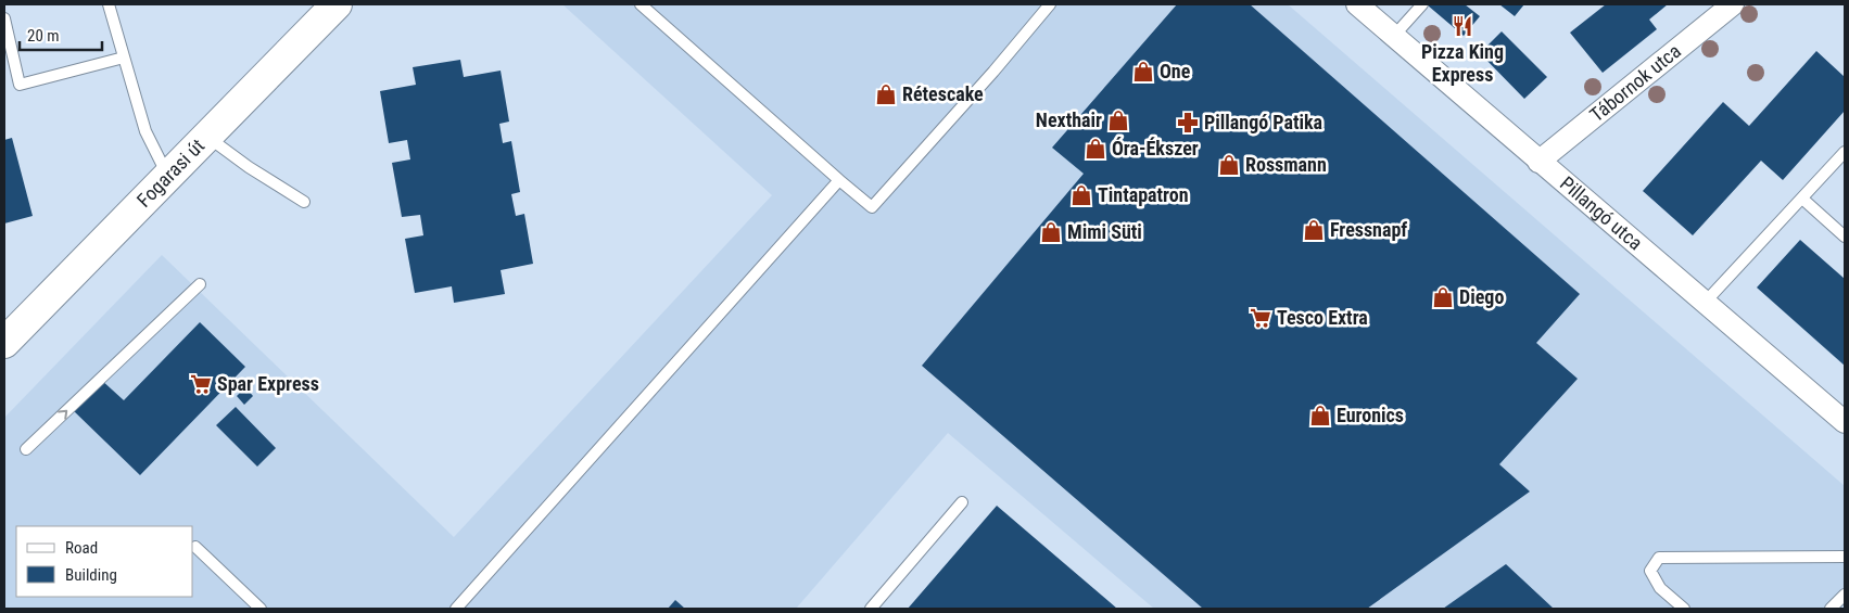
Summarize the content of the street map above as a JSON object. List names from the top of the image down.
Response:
{
  "streets": {
    "main road": ["Fogarasi út"],
    "street": ["Tábornok utca", "Pillangó utca"]
  },
  "crossings": [
    ["Tábornok utca", "Pillangó utca"]
  ],
  "places": {
    "restaurant": ["Pizza King Express"],
    "shop": [
      "One",
      "Rétescake",
      "Nexthair",
      "Óra-Ékszer",
      "Rossmann",
      "Tintapatron",
      "Fressnapf",
      "Mimi Süti",
      "Diego",
      "Euronics"
    ],
    "pharmacy": ["Pillangó Patika"],
    "supermarket": ["Tesco Extra", "Spar Express"]
  },
  "legend": ["Road", "Building"],
  "scale_bar": "20 m"
}
